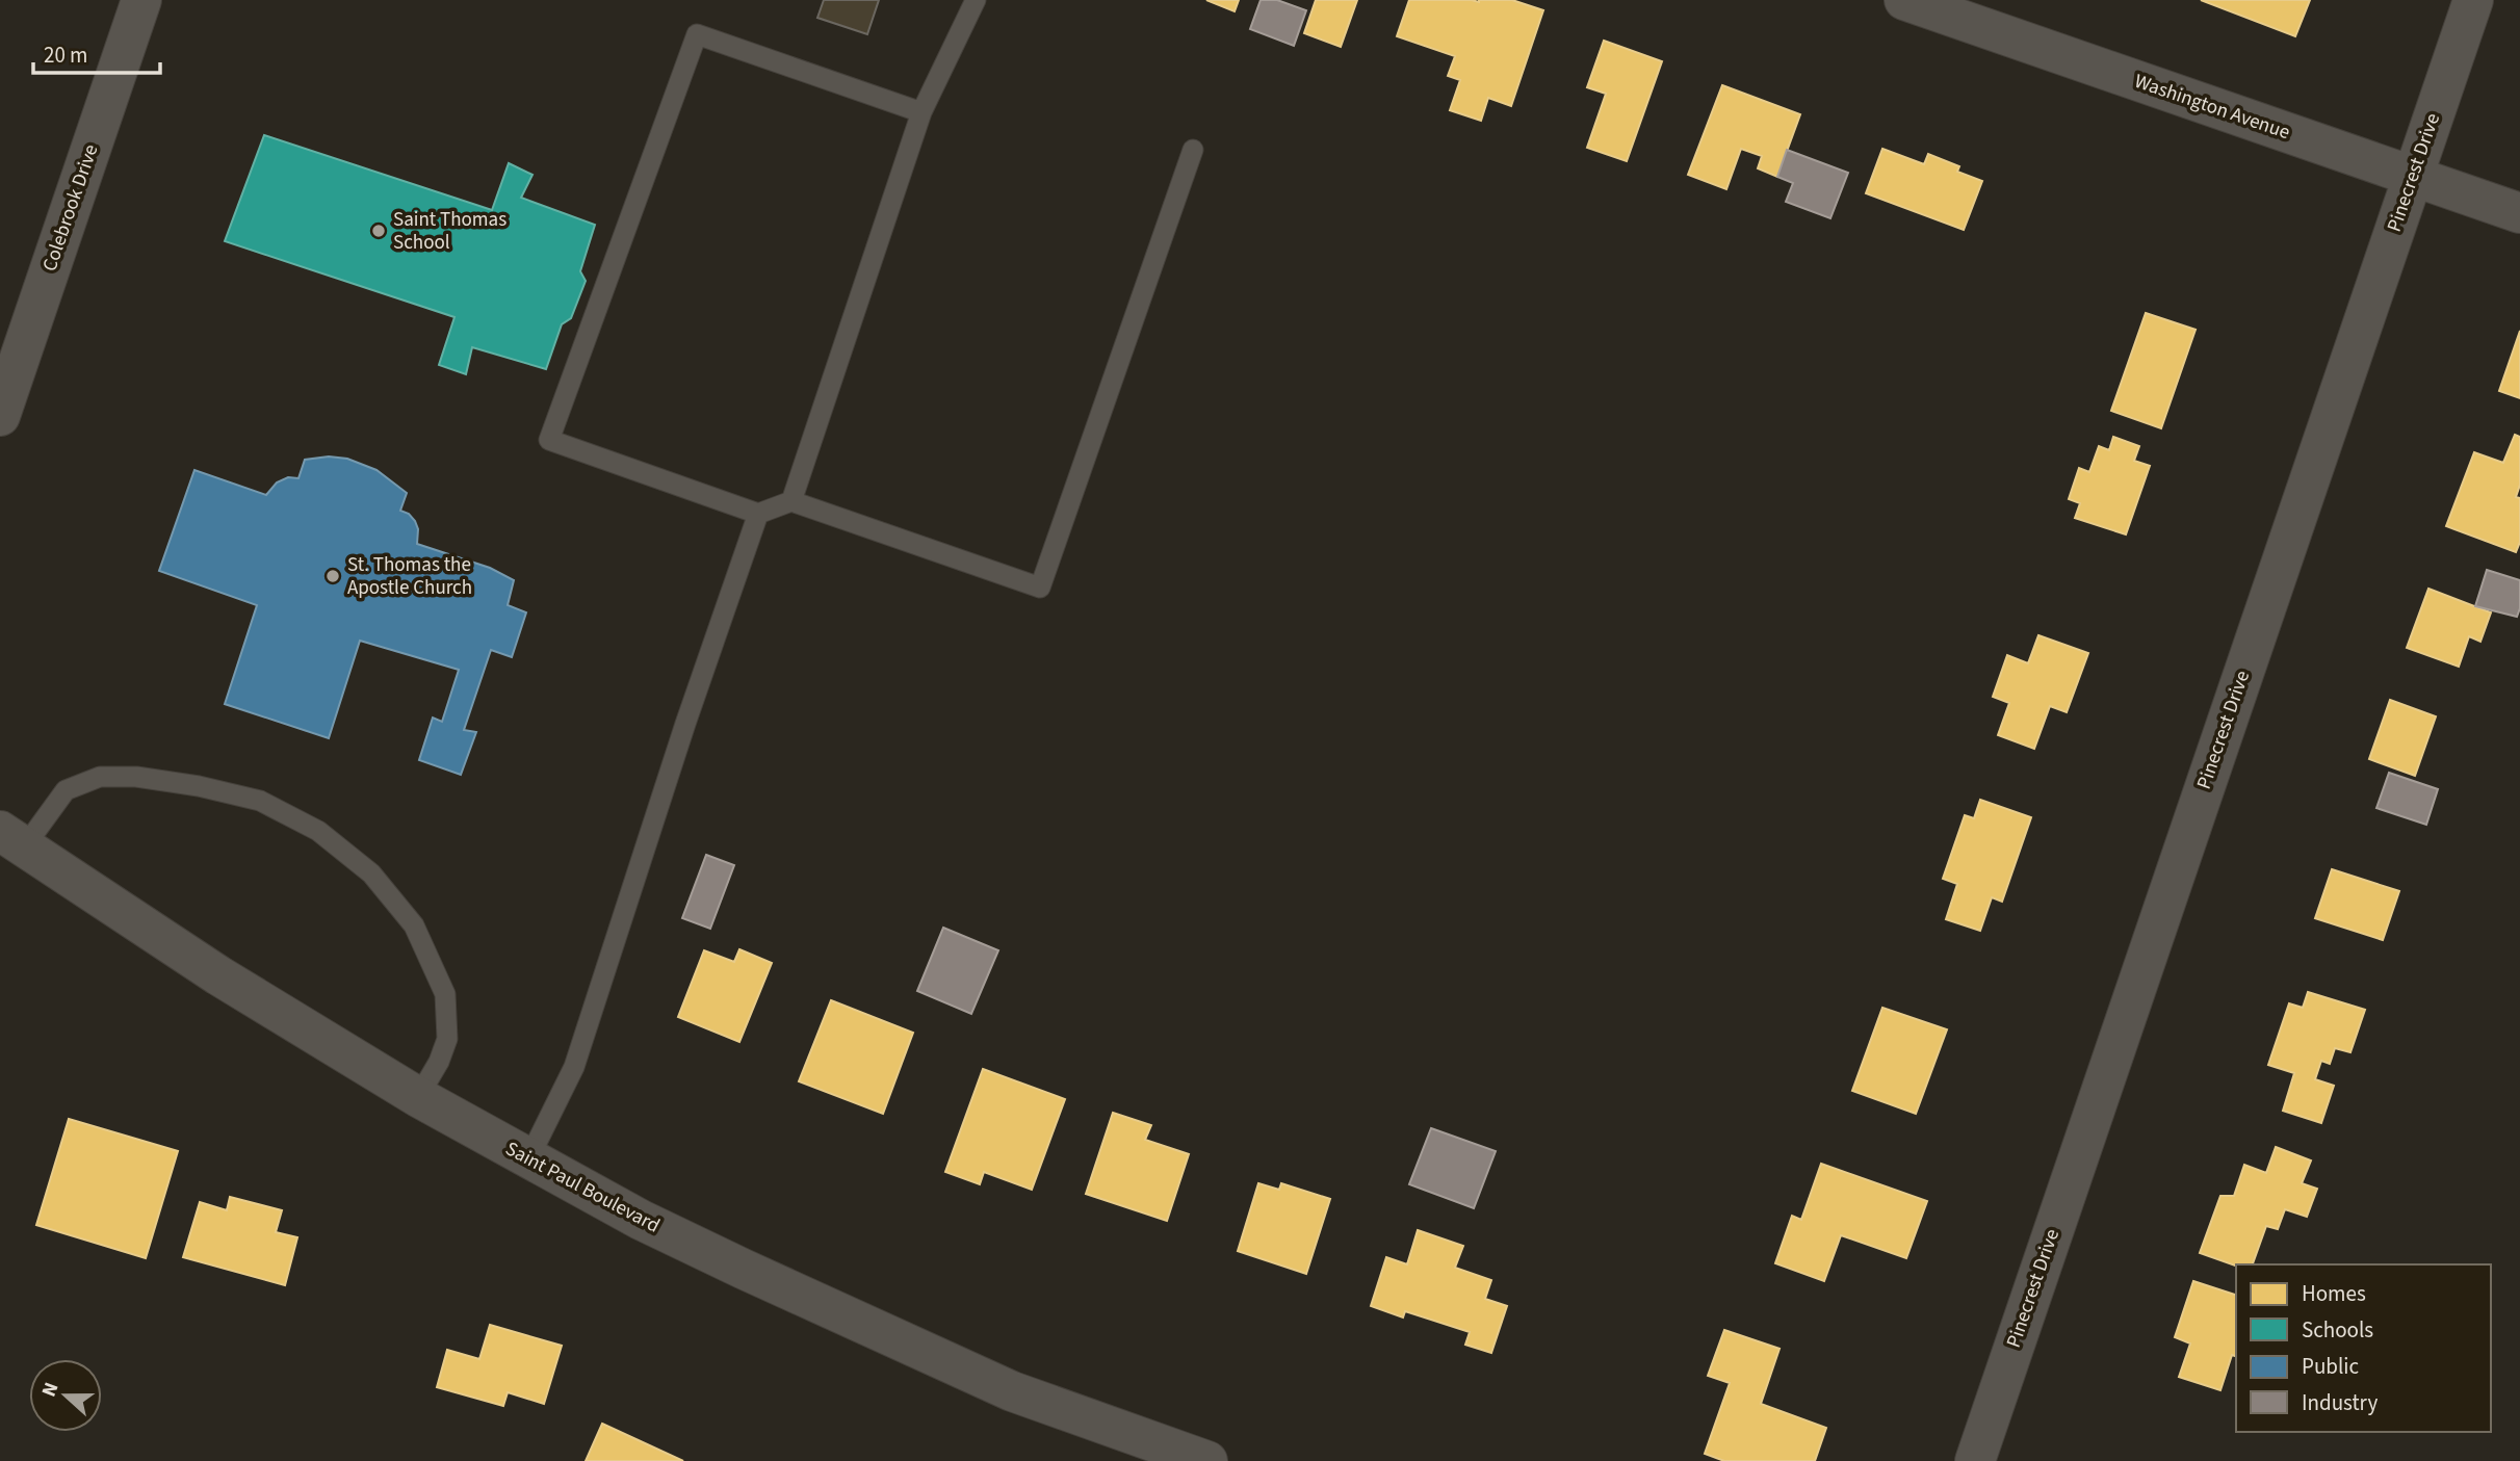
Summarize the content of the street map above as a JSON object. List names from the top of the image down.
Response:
{
  "streets": {
    "street": [
      "Washington Avenue",
      "Pinecrest Drive",
      "Colebrook Drive",
      "Saint Paul Boulevard"
    ]
  },
  "crossings": [
    ["Washington Avenue", "Pinecrest Drive"]
  ],
  "places": ["Saint Thomas School", "St. Thomas the Apostle Church"],
  "legend": [
    "Homes",
    "Schools",
    "Public",
    "Industry"
  ],
  "scale_bar": "20 m",
  "north": "left"
}
